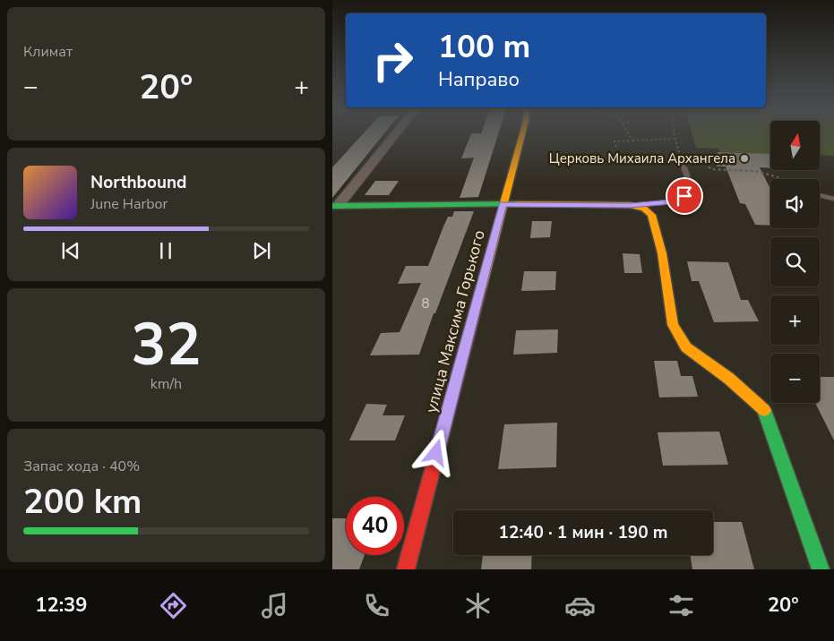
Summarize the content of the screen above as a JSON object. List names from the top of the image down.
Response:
{
  "streets": {
    "street": ["улица Максима Горького"]
  },
  "places": ["Церковь Михаила Архангела"],
  "house_numbers": ["8"],
  "north": "top",
  "page": {
    "tile": [
      "Климат",
      ["32", "km/h"],
      ["Запас хода · 40%", "200 km"]
    ],
    "turn": ["100 m", "Направо"],
    "heat": ["−", "20°", "+"],
    "map_buttons": ["+", "−"],
    "song": ["Northbound", "June Harbor"],
    "limit": "40",
    "trip": "12:40 · 1 мин · 190 m",
    "tabs": ["12:39", "20°"]
  }
}
